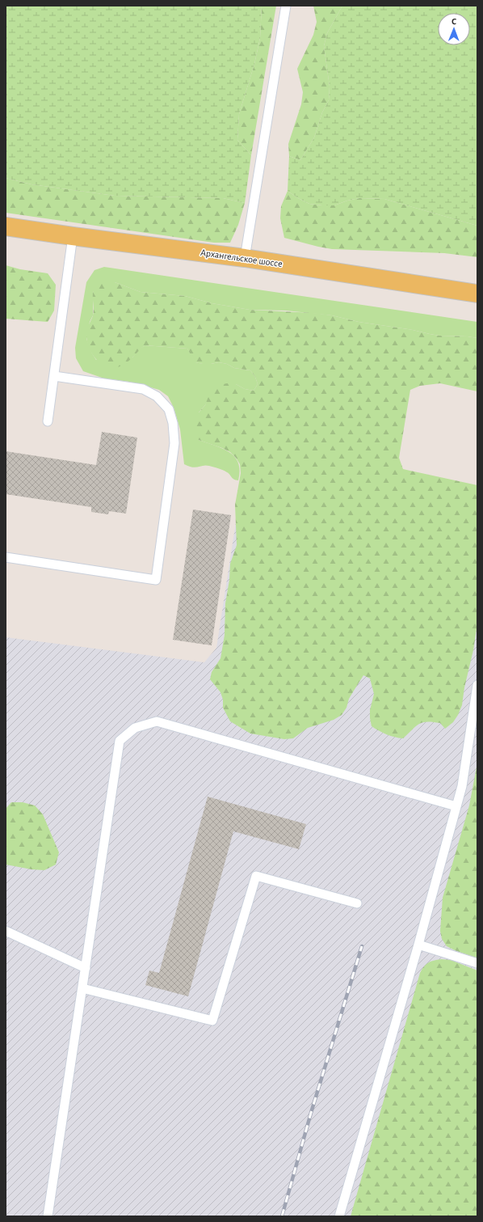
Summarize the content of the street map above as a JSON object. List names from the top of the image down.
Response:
{
  "streets": {
    "main road": ["Архангельское шоссе"]
  },
  "north": "top"
}
